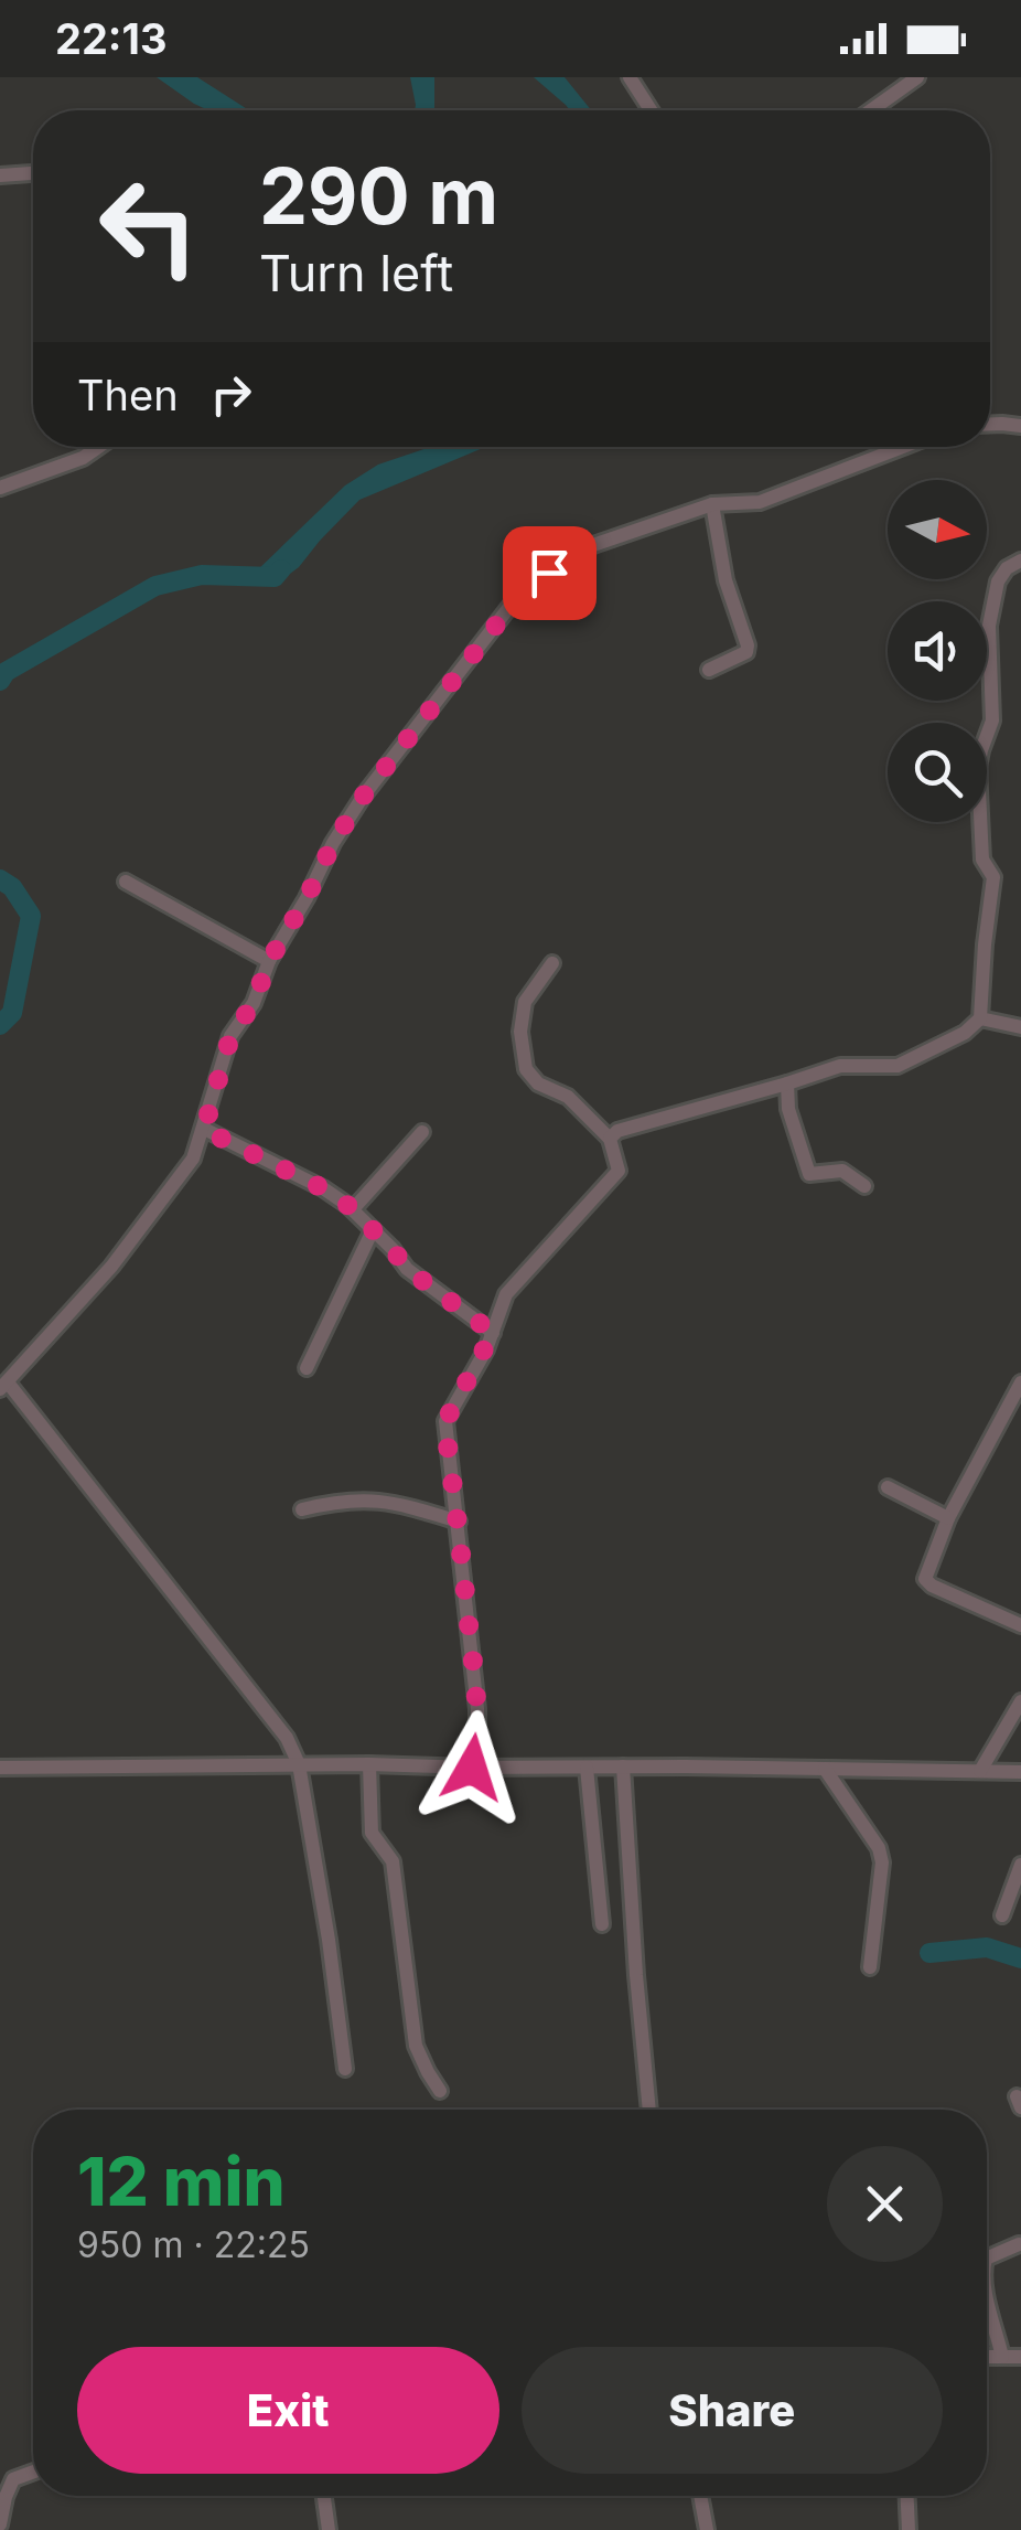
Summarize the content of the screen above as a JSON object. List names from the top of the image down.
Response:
{
  "north": "right",
  "page": {
    "status": "22:13",
    "turn": ["290 m", "Turn left"],
    "then": "Then",
    "heading": ["12 min", "950 m · 22:25"],
    "buttons": ["Exit", "Share"]
  }
}
